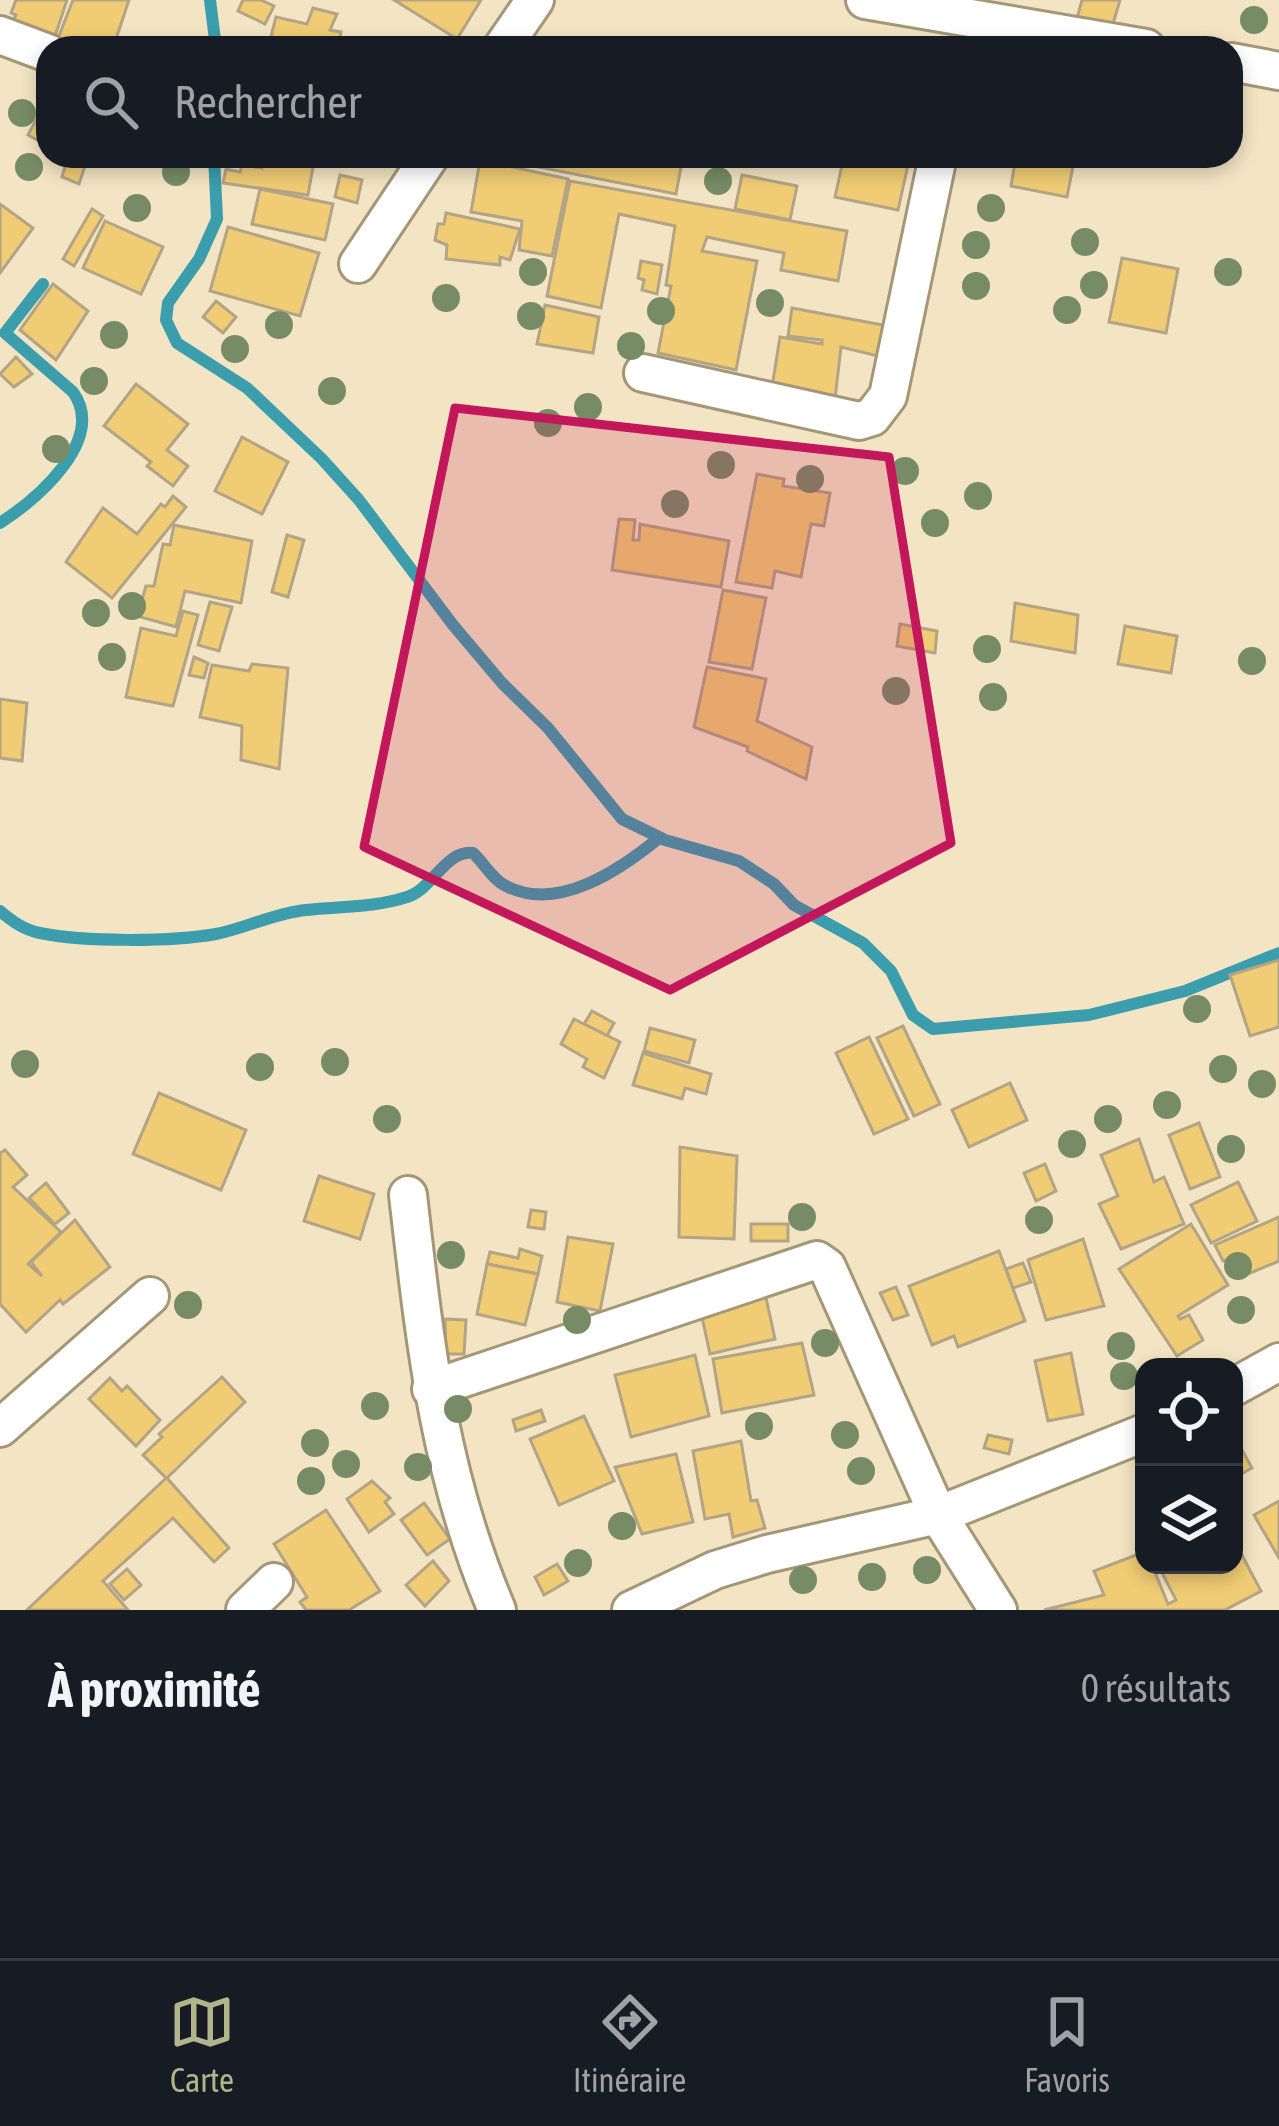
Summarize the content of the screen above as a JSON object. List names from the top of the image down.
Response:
{
  "page": {
    "search": "Rechercher",
    "heading": ["À proximité", "0 résultats"],
    "nav": ["Carte", "Itinéraire", "Favoris"]
  }
}
